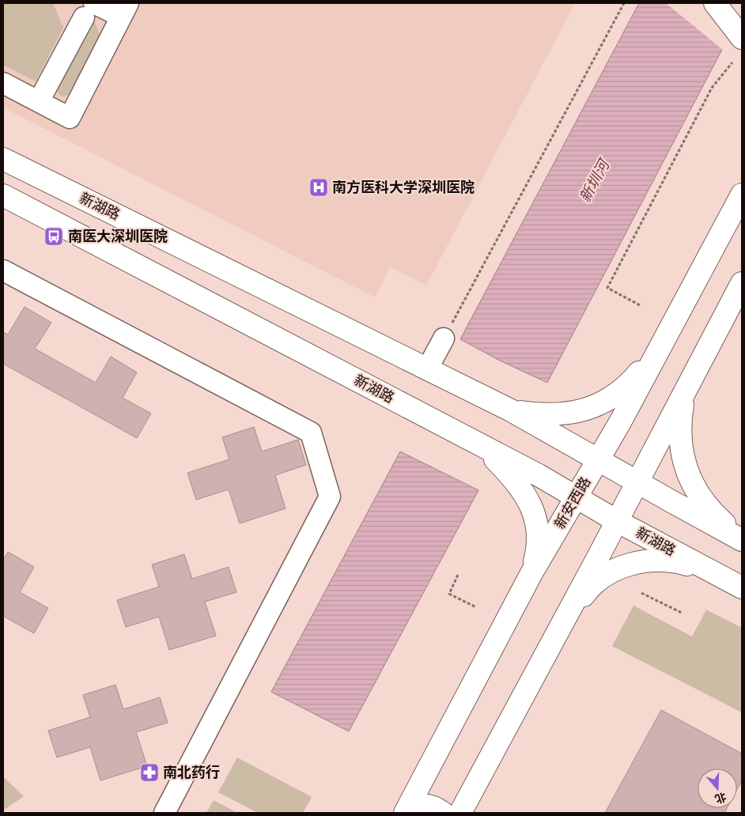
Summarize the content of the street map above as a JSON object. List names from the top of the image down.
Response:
{
  "streets": {
    "main road": ["新湖路", "新安西路"]
  },
  "crossings": [
    ["新湖路", "新安西路"]
  ],
  "water": ["新圳河"],
  "places": {
    "hospital": ["南方医科大学深圳医院"],
    "bus stop": ["南医大深圳医院"],
    "pharmacy": ["南北药行"]
  },
  "north": "bottom"
}
